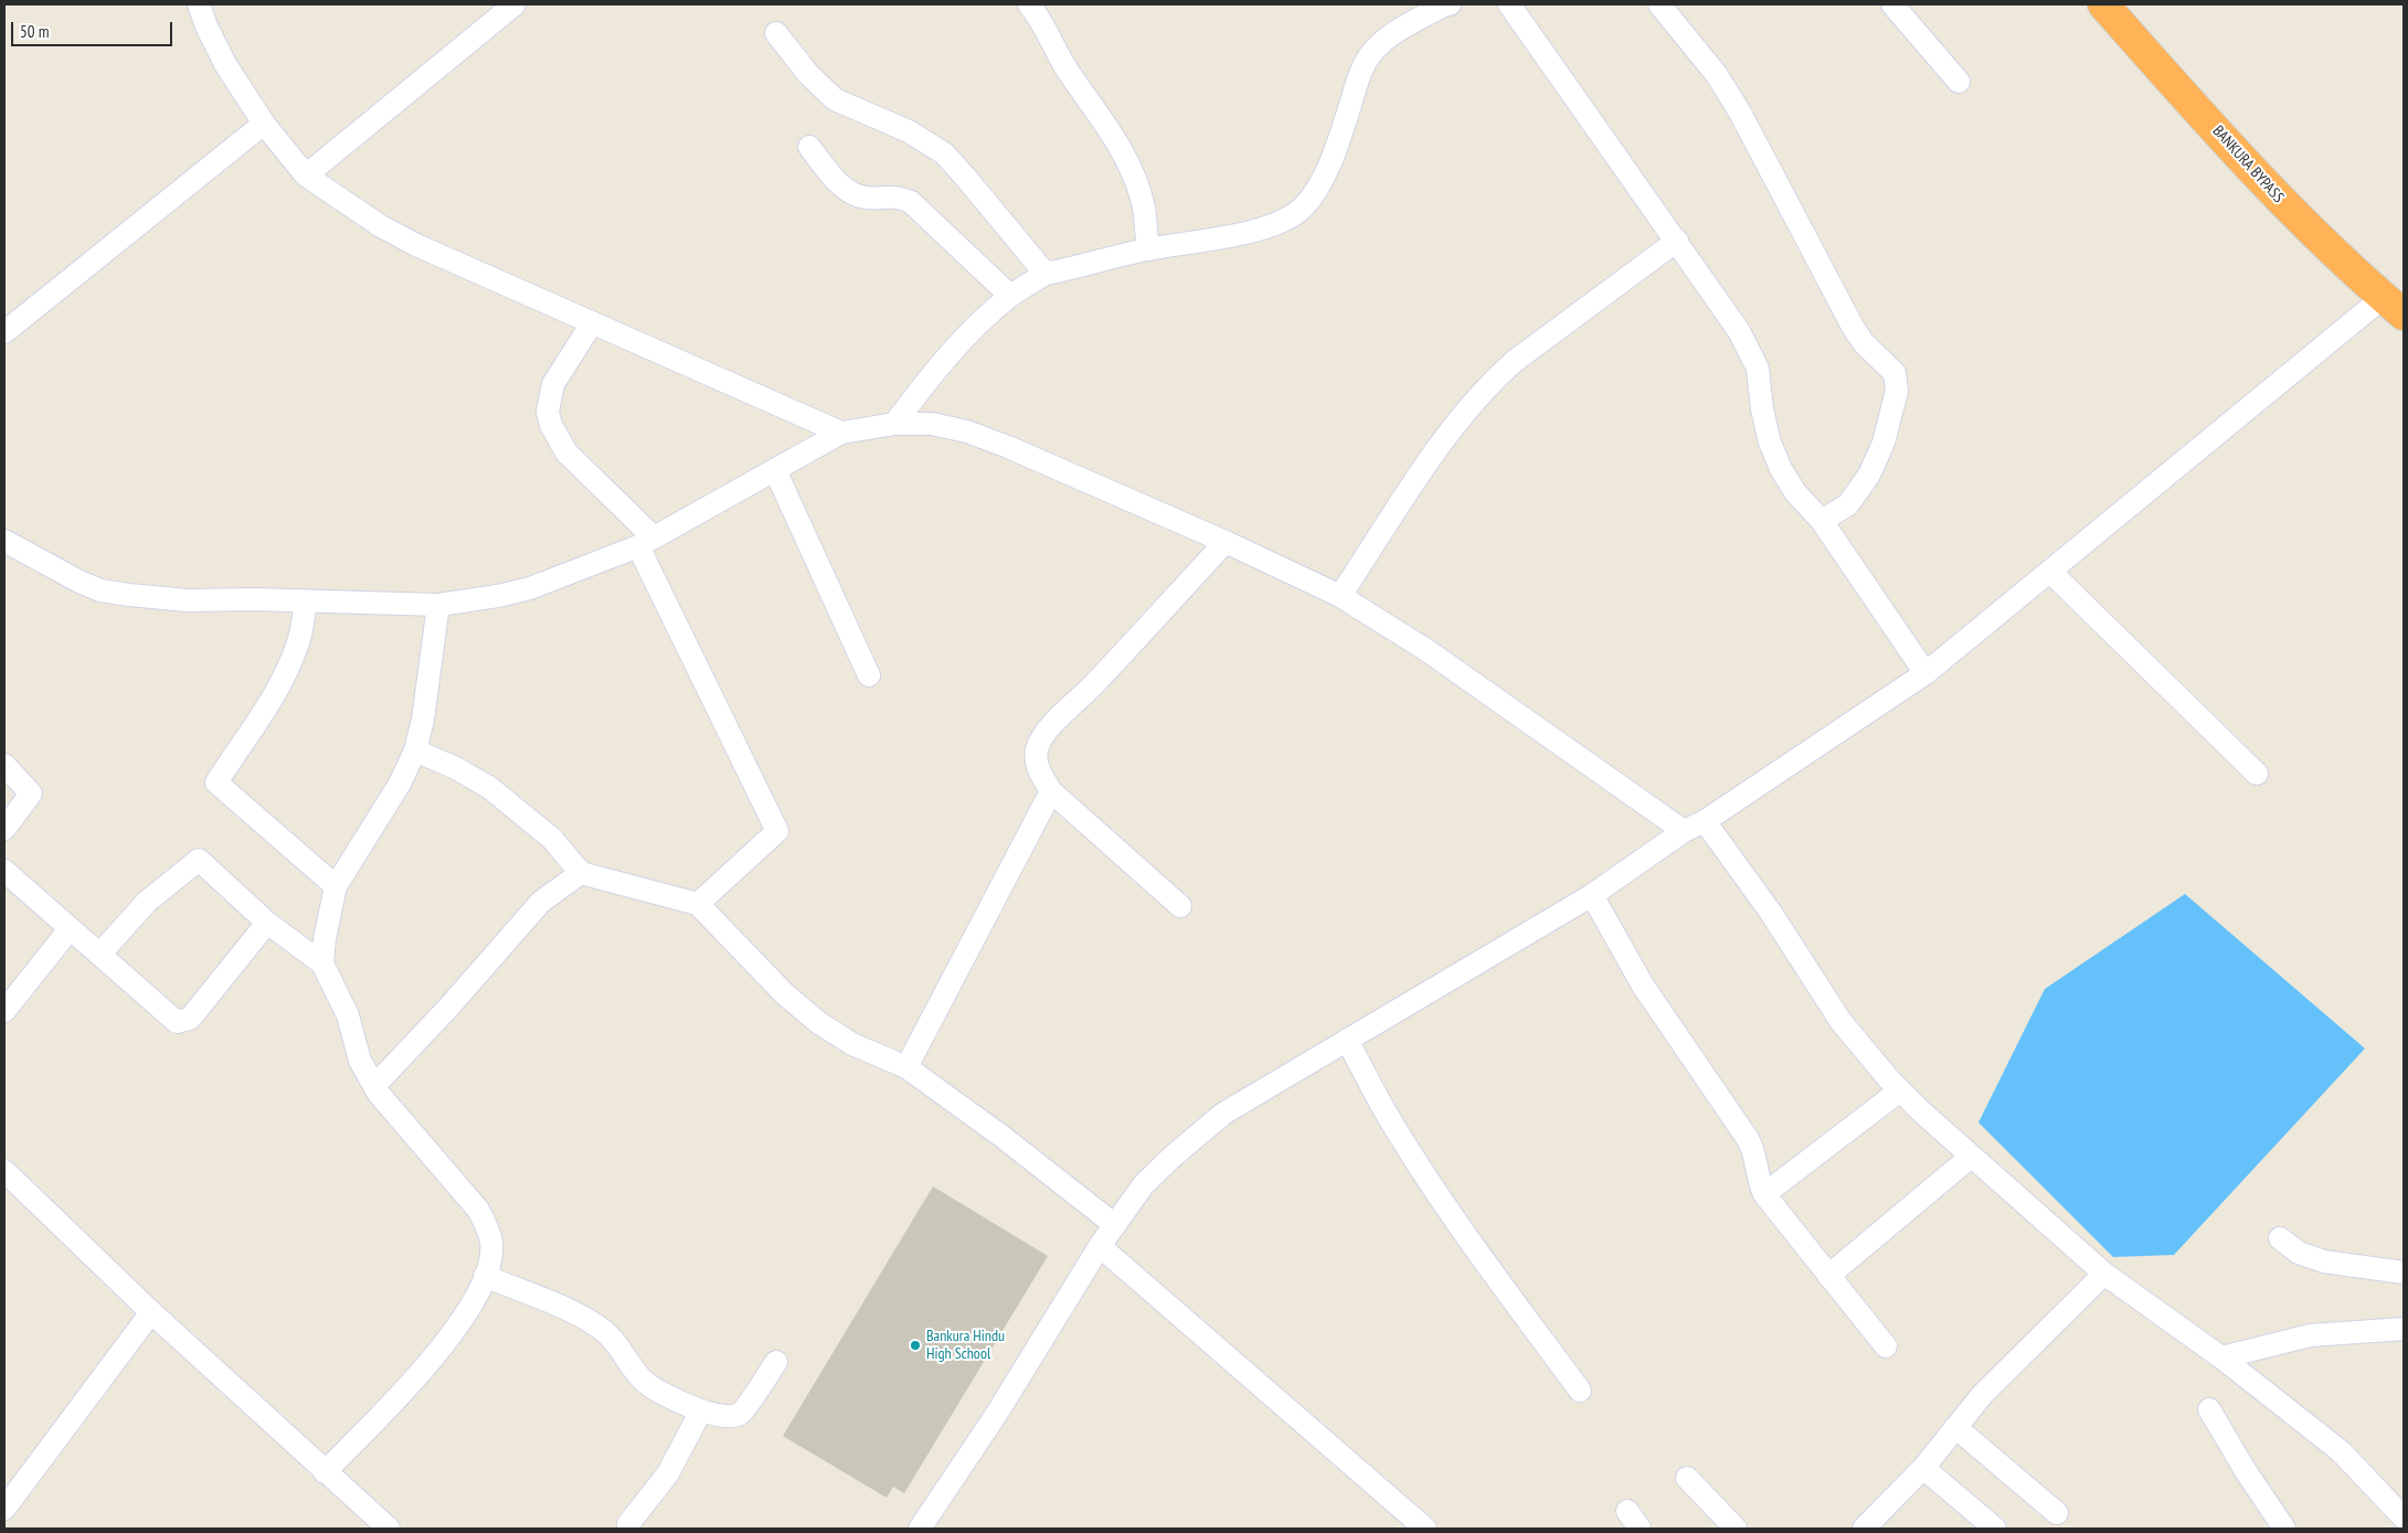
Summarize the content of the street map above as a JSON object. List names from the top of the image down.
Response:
{
  "streets": {
    "highway": ["BANKURA BYPASS"]
  },
  "places": ["Bankura Hindu High School"],
  "scale_bar": "50 m"
}
